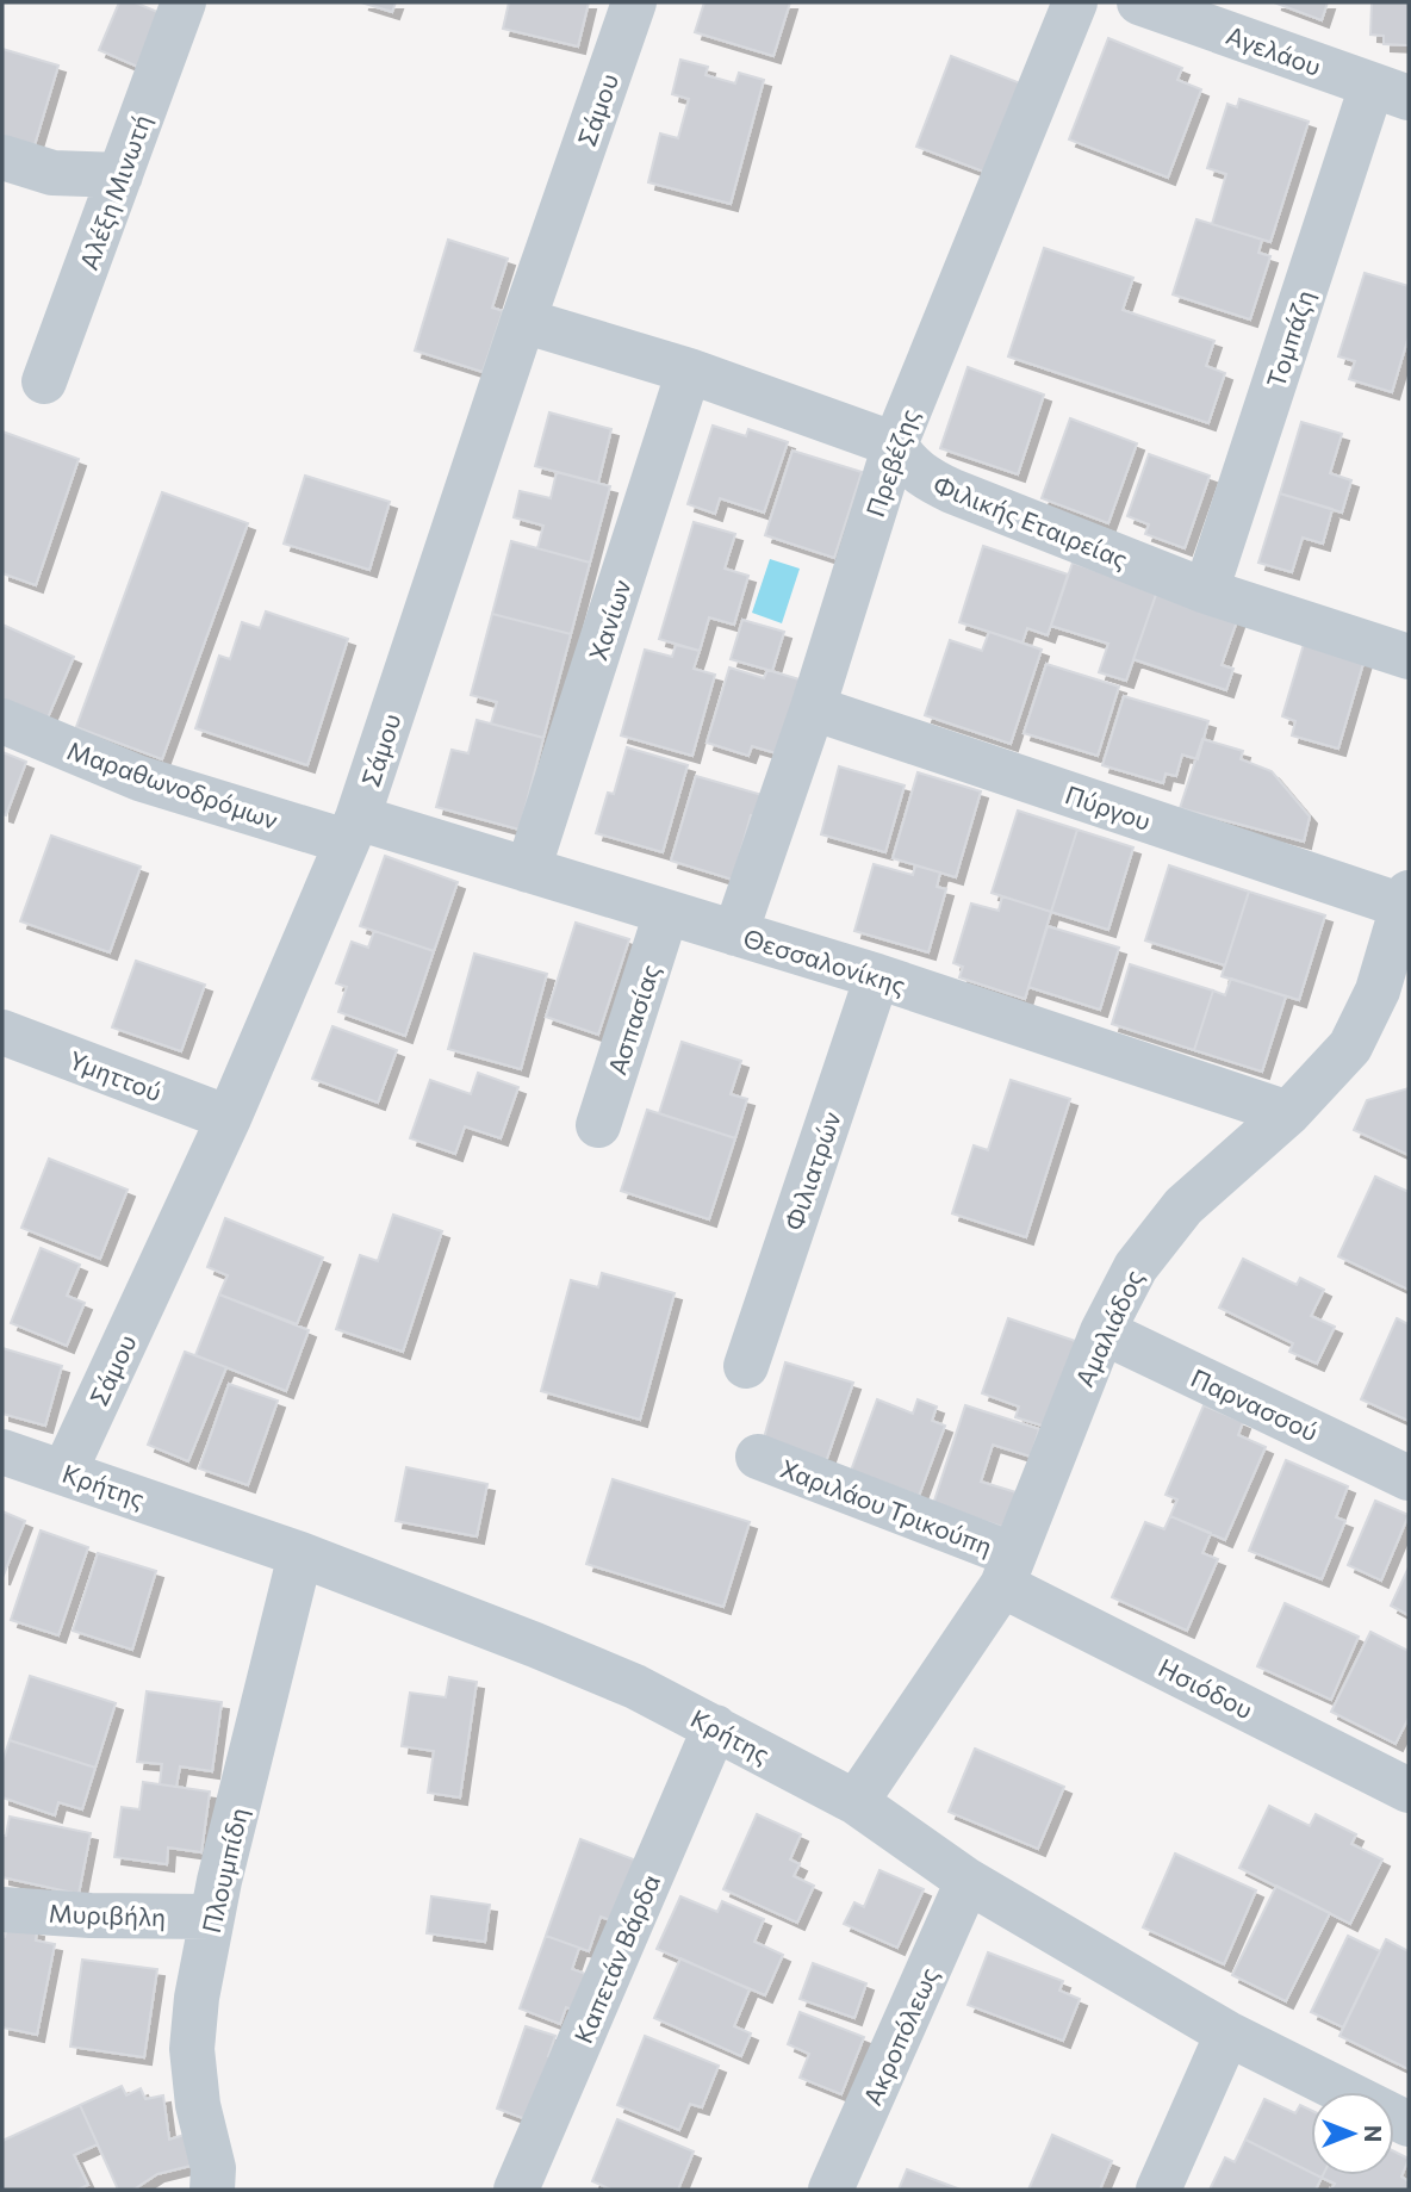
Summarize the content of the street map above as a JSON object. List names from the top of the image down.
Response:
{
  "streets": {
    "street": [
      "Αγελάου",
      "Σάμου",
      "Αλέξη Μινωτή",
      "Τομπάζη",
      "Πρεβέζης",
      "Φιλικής Εταιρείας",
      "Χανίων",
      "Μαραθωνοδρόμων",
      "Πύργου",
      "Θεσσαλονίκης",
      "Ασπασίας",
      "Υμηττού",
      "Φιλιατρών",
      "Αμαλιάδος",
      "Παρνασσού",
      "Κρήτης",
      "Χαριλάου Τρικούπη",
      "Ησιόδου",
      "Πλουμπίδη",
      "Μυριβήλη",
      "Καπετάν Βάρδα",
      "Ακροπόλεως"
    ]
  },
  "crossings": [
    ["Αγελάου", "Τομπάζη"],
    ["Σάμου", "Φιλικής Εταιρείας"],
    ["Σάμου", "Μαραθωνοδρόμων"],
    ["Σάμου", "Θεσσαλονίκης"],
    ["Σάμου", "Υμηττού"],
    ["Σάμου", "Κρήτης"],
    ["Τομπάζη", "Φιλικής Εταιρείας"],
    ["Πρεβέζης", "Φιλικής Εταιρείας"],
    ["Πρεβέζης", "Πύργου"],
    ["Πρεβέζης", "Θεσσαλονίκης"],
    ["Φιλικής Εταιρείας", "Χανίων"],
    ["Χανίων", "Θεσσαλονίκης"],
    ["Μαραθωνοδρόμων", "Θεσσαλονίκης"],
    ["Πύργου", "Αμαλιάδος"],
    ["Θεσσαλονίκης", "Ασπασίας"],
    ["Θεσσαλονίκης", "Φιλιατρών"],
    ["Θεσσαλονίκης", "Αμαλιάδος"],
    ["Αμαλιάδος", "Παρνασσού"],
    ["Αμαλιάδος", "Κρήτης"],
    ["Αμαλιάδος", "Χαριλάου Τρικούπη"],
    ["Αμαλιάδος", "Ησιόδου"],
    ["Κρήτης", "Πλουμπίδη"],
    ["Κρήτης", "Καπετάν Βάρδα"],
    ["Κρήτης", "Ακροπόλεως"],
    ["Χαριλάου Τρικούπη", "Ησιόδου"],
    ["Πλουμπίδη", "Μυριβήλη"]
  ],
  "north": "right"
}
